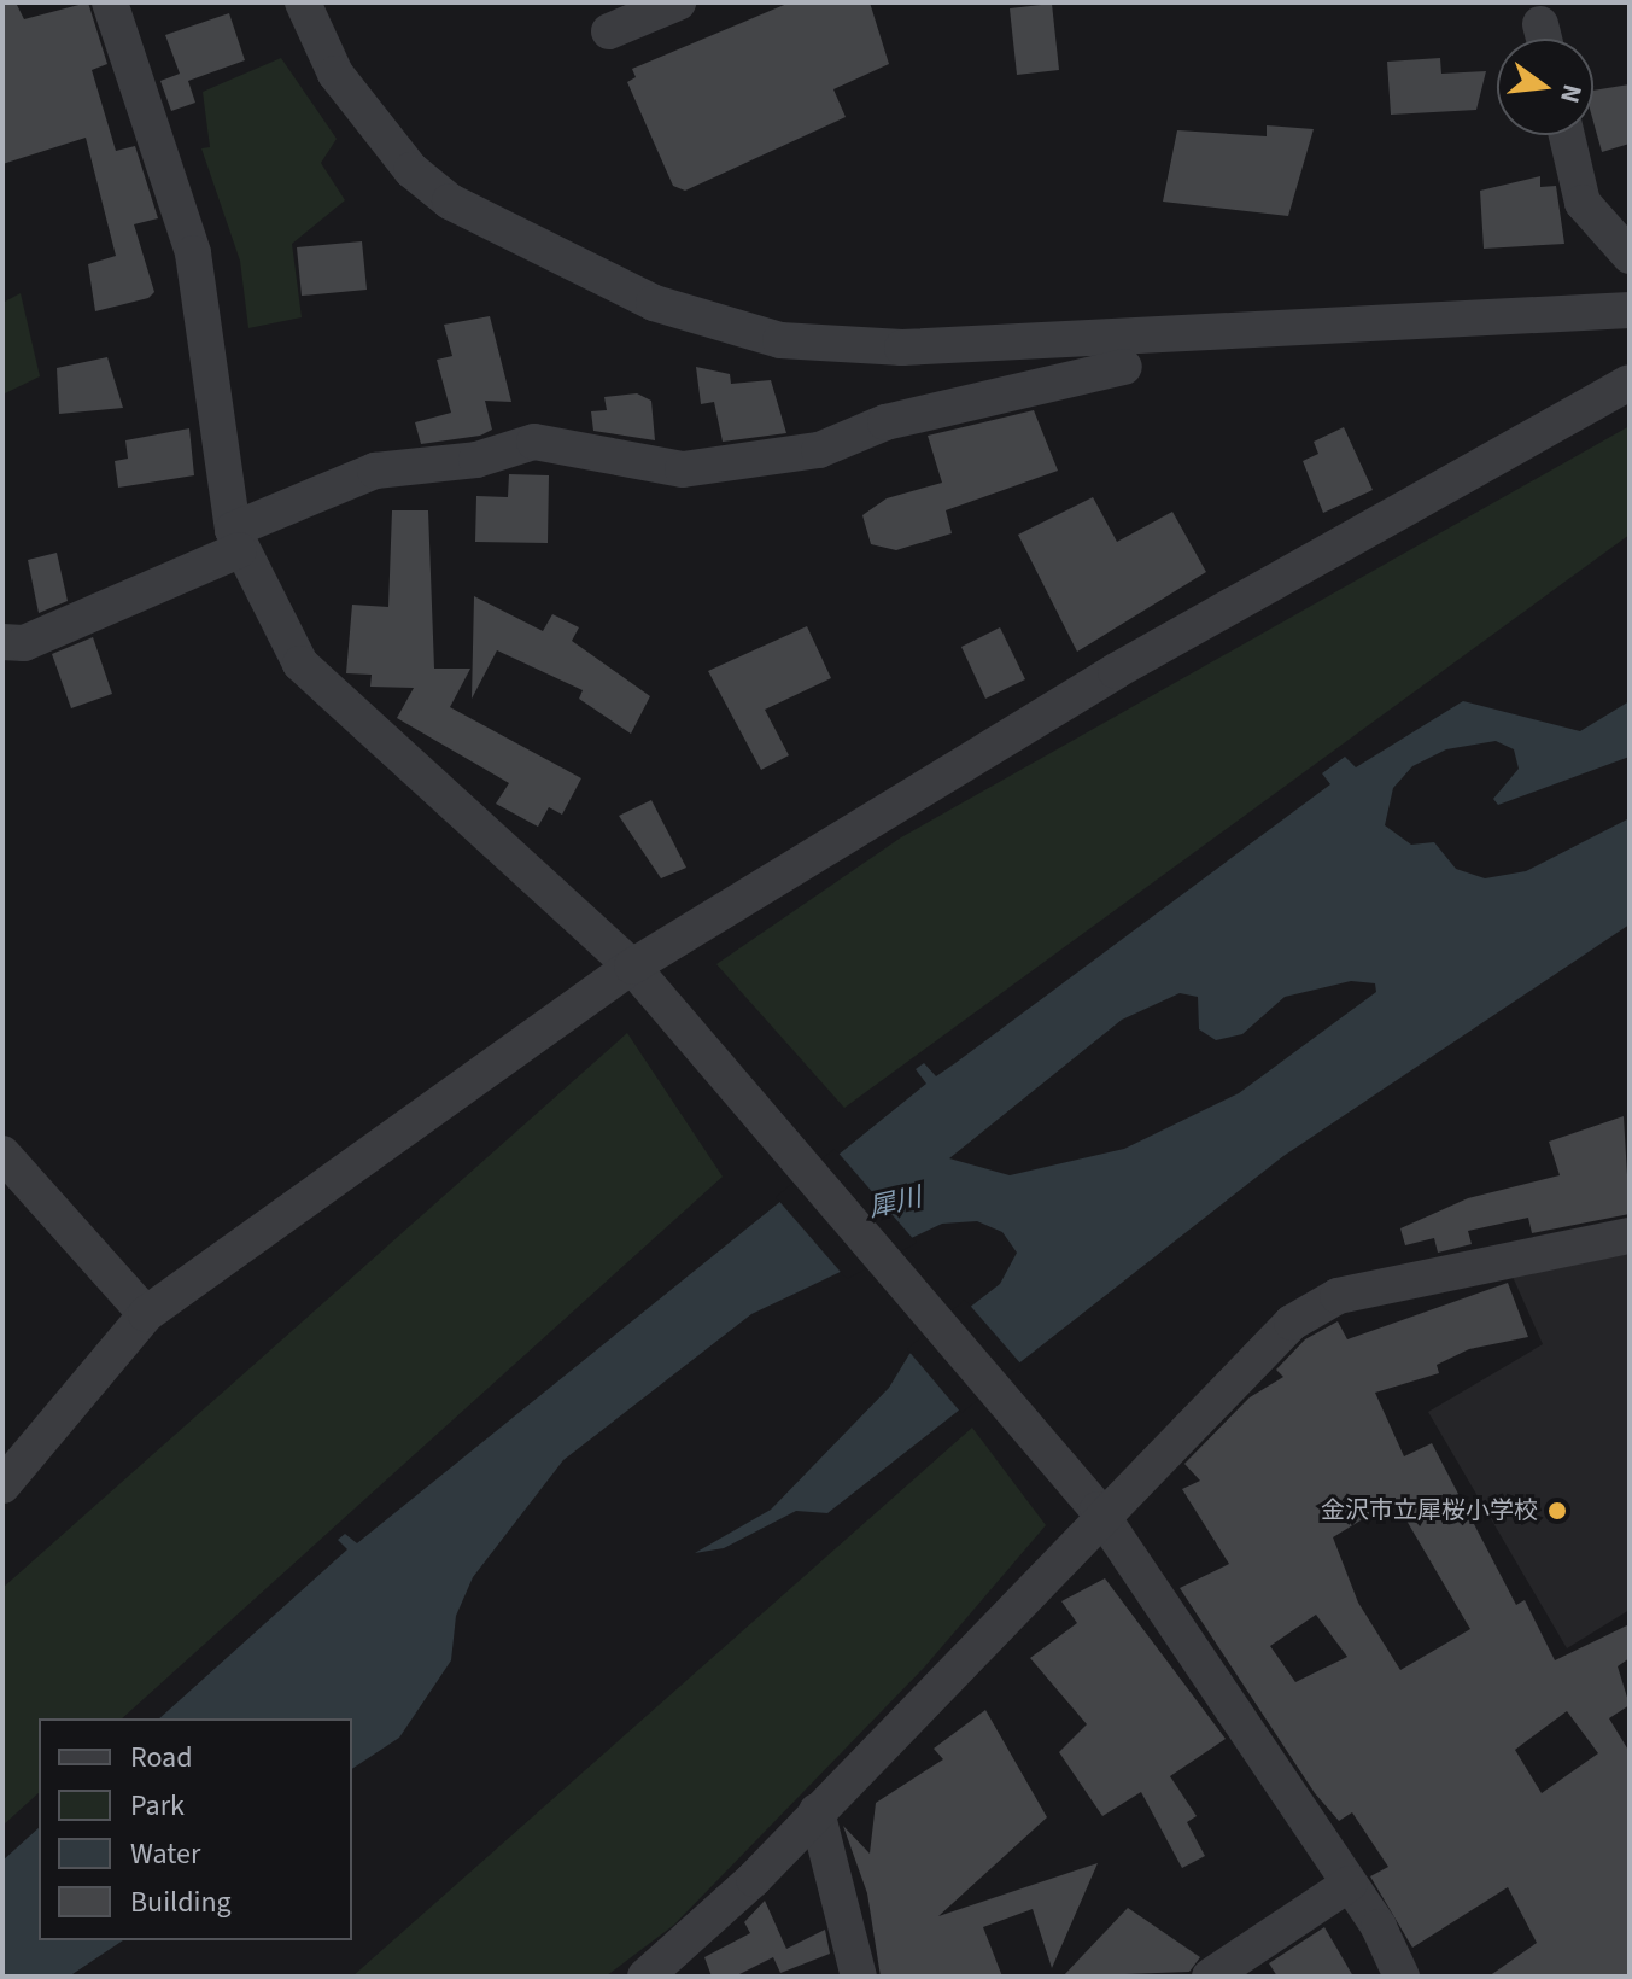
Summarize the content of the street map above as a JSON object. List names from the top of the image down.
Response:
{
  "water": ["犀川"],
  "places": ["金沢市立犀桜小学校"],
  "legend": [
    "Road",
    "Park",
    "Water",
    "Building"
  ],
  "north": "right"
}
